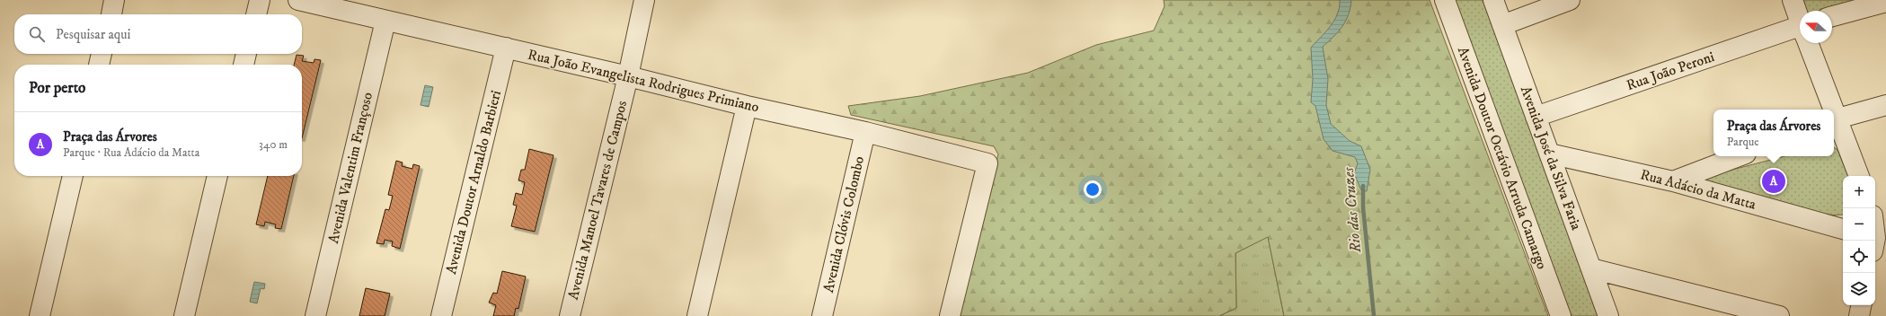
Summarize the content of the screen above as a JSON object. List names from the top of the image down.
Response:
{
  "streets": {
    "street": [
      "Rua João Peroni",
      "Rua João Evangelista Rodrigues Primiano",
      "Avenida Doutor Octávio Arruda Camargo",
      "Avenida José da Silva Faria",
      "Avenida Valentim Françoso",
      "Avenida Doutor Arnaldo Barbieri",
      "Rua Adácio da Matta",
      "Avenida Manoel Tavares de Campos",
      "Avenida Clóvis Colombo"
    ]
  },
  "crossings": [
    ["Rua João Peroni", "Avenida José da Silva Faria"],
    ["Rua João Evangelista Rodrigues Primiano", "Avenida Valentim Françoso"],
    ["Rua João Evangelista Rodrigues Primiano", "Avenida Doutor Arnaldo Barbieri"],
    ["Rua João Evangelista Rodrigues Primiano", "Avenida Manoel Tavares de Campos"],
    ["Rua João Evangelista Rodrigues Primiano", "Avenida Clóvis Colombo"],
    ["Avenida José da Silva Faria", "Rua Adácio da Matta"]
  ],
  "water": ["Rio das Cruzes"],
  "north": "left",
  "page": {
    "search": "Pesquisar aqui",
    "heading": "Por perto",
    "popup": ["Praça das Árvores", "Parque"],
    "list": [
      {
        "mark": "A",
        "name": "Praça das Árvores",
        "note": "Parque · Rua Adácio da Matta",
        "value": "340 m"
      }
    ],
    "pins": "A",
    "map_buttons": ["+", "−"]
  }
}
